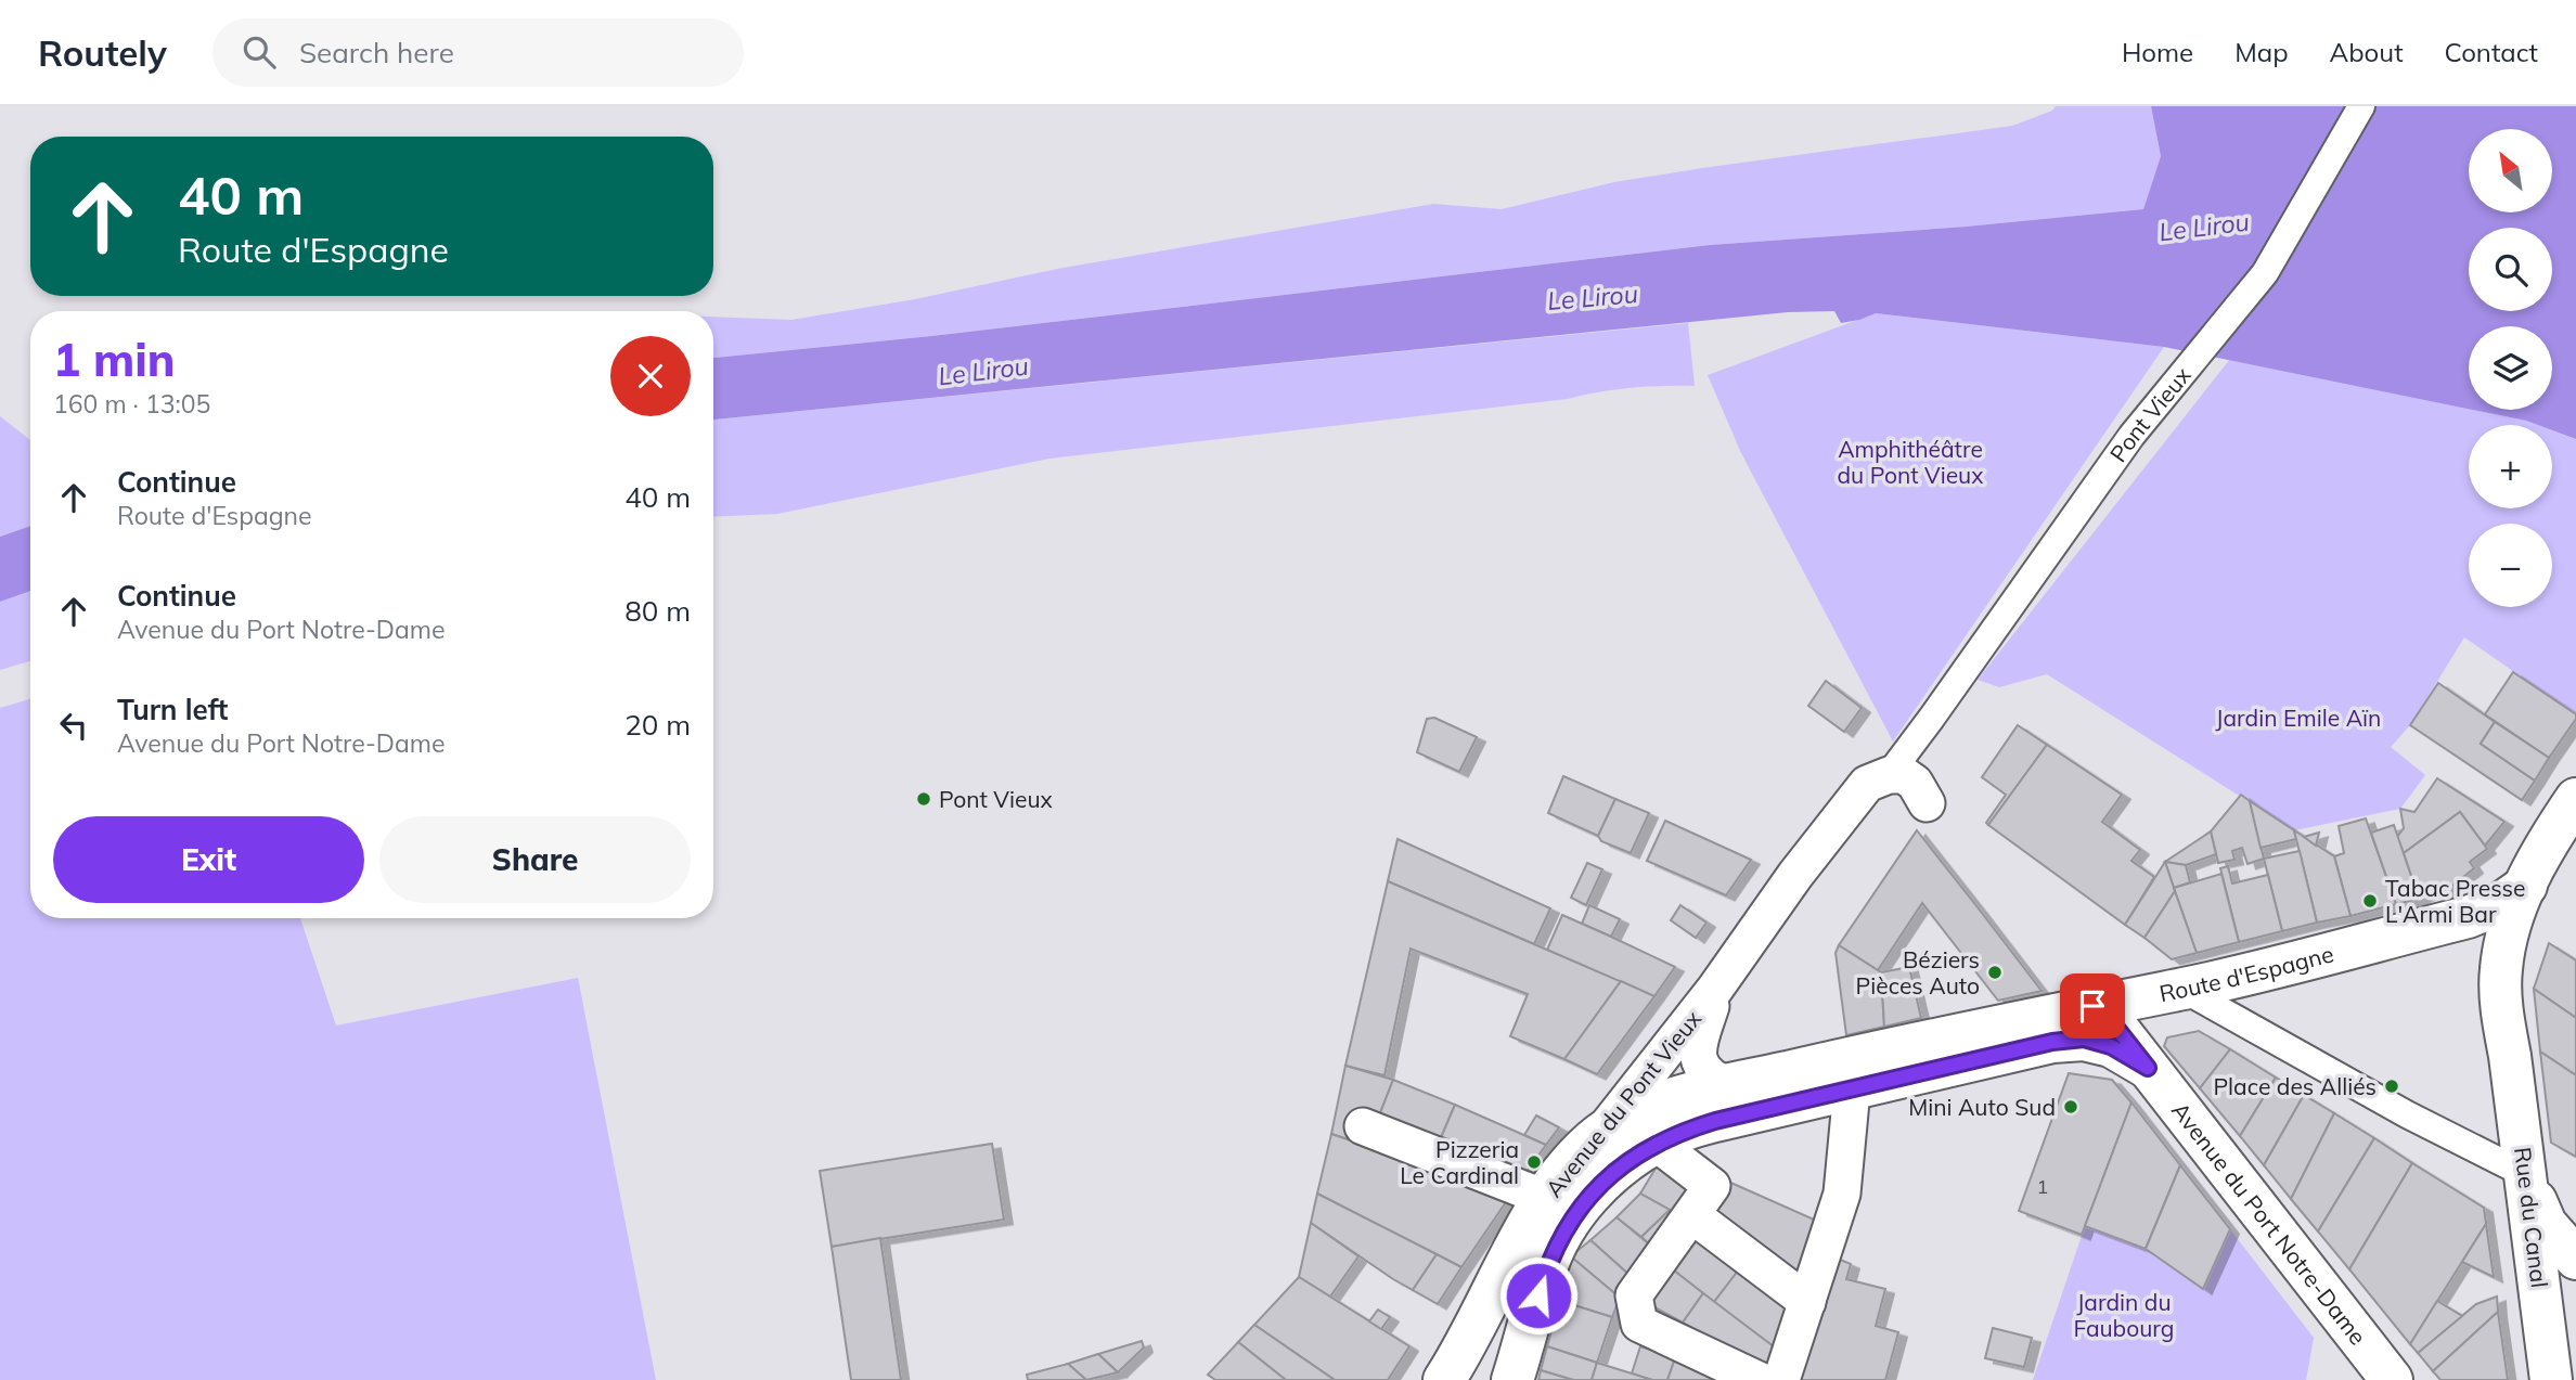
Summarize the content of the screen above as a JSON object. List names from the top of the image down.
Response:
{
  "streets": {
    "main road": [
      "Route d'Espagne",
      "Avenue du Pont Vieux",
      "Rue du Canal",
      "Avenue du Port Notre-Dame"
    ],
    "street": ["Pont Vieux"]
  },
  "crossings": [
    ["Pont Vieux", "Avenue du Pont Vieux"],
    ["Route d'Espagne", "Avenue du Pont Vieux"],
    ["Route d'Espagne", "Rue du Canal"],
    ["Route d'Espagne", "Avenue du Port Notre-Dame"]
  ],
  "water": ["Le Lirou"],
  "parks": ["Amphithéâtre du Pont Vieux", "Jardin Emile Aïn", "Jardin du Faubourg"],
  "places": [
    "Pont Vieux",
    "Tabac Presse L'Armi Bar",
    "Béziers Pièces Auto",
    "Place des Alliés",
    "Mini Auto Sud",
    "Pizzeria Le Cardinal"
  ],
  "house_numbers": ["1"],
  "north": "top left",
  "page": {
    "header": "Routely",
    "search": "Search here",
    "nav": [
      "Home",
      "Map",
      "About",
      "Contact"
    ],
    "map_buttons": ["+", "−"],
    "turn": ["40 m", "Route d'Espagne"],
    "heading": ["1 min", "160 m · 13:05"],
    "list": [
      {
        "name": "Continue",
        "note": "Route d'Espagne",
        "value": "40 m"
      },
      {
        "name": "Continue",
        "note": "Avenue du Port Notre-Dame",
        "value": "80 m"
      },
      {
        "name": "Turn left",
        "note": "Avenue du Port Notre-Dame",
        "value": "20 m"
      }
    ],
    "buttons": ["Exit", "Share"]
  }
}
